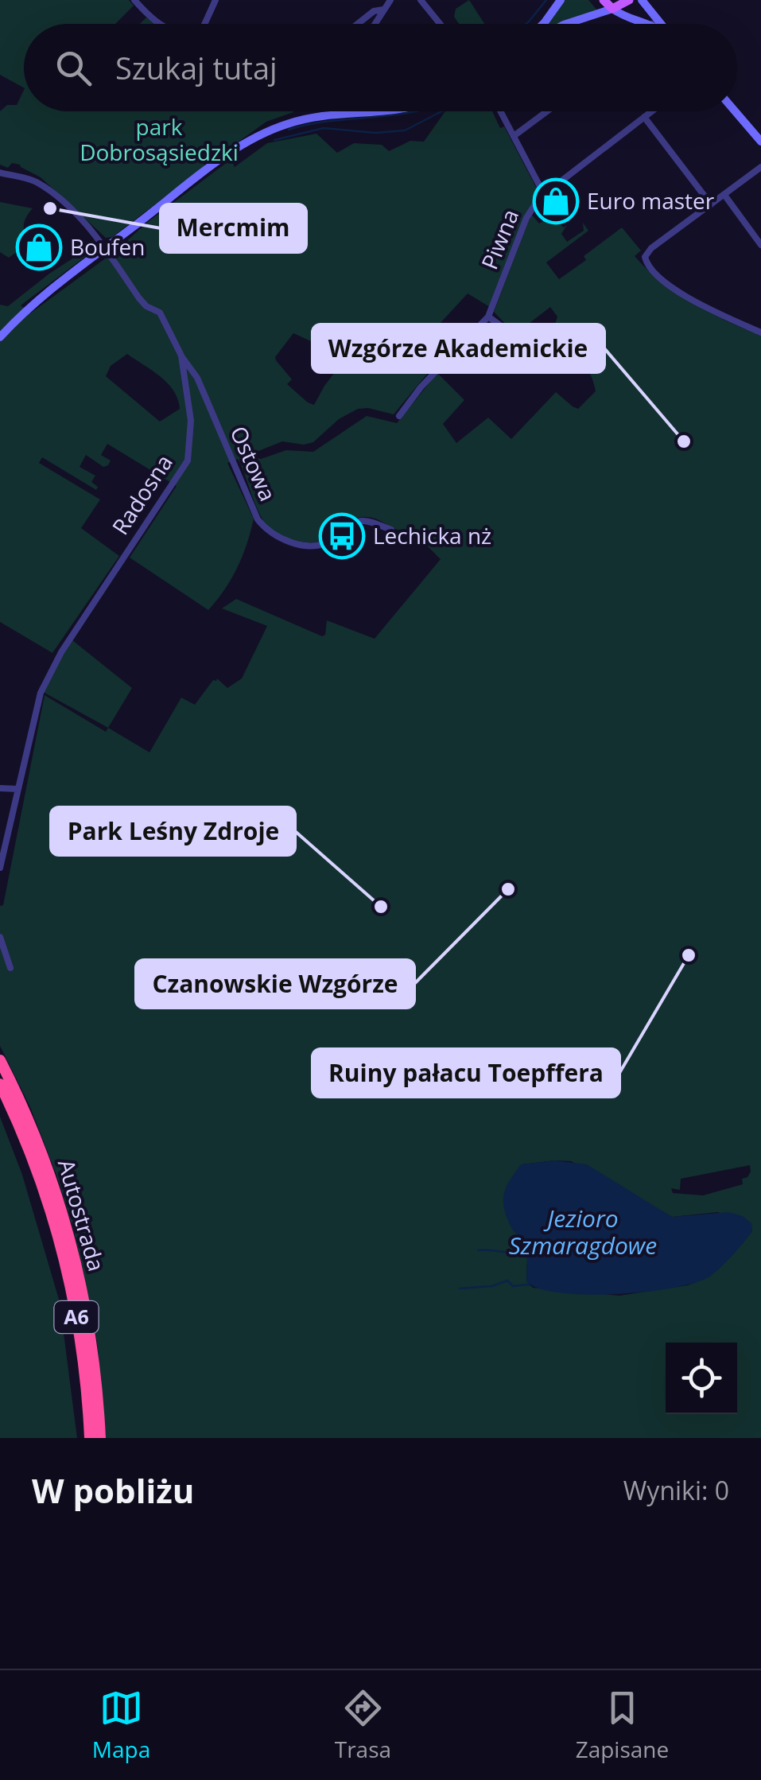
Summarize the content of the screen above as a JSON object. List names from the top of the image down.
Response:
{
  "streets": {
    "highway": ["Autostrada", "A6"],
    "street": ["Piwna", "Ostowa", "Radosna"]
  },
  "crossings": [
    ["Ostowa", "Radosna"]
  ],
  "water": ["Jezioro Szmaragdowe"],
  "parks": ["park Dobrosąsiedzki"],
  "places": {
    "shop": ["Euro master", "Boufen"],
    "other": [
      "Mercmim",
      "Wzgórze Akademickie",
      "Czanowskie Wzgórze",
      "Park Leśny Zdroje",
      "Ruiny pałacu Toepffera"
    ],
    "bus stop": ["Lechicka nż"]
  },
  "page": {
    "search": "Szukaj tutaj",
    "heading": ["W pobliżu", "Wyniki: 0"],
    "nav": ["Mapa", "Trasa", "Zapisane"]
  }
}
